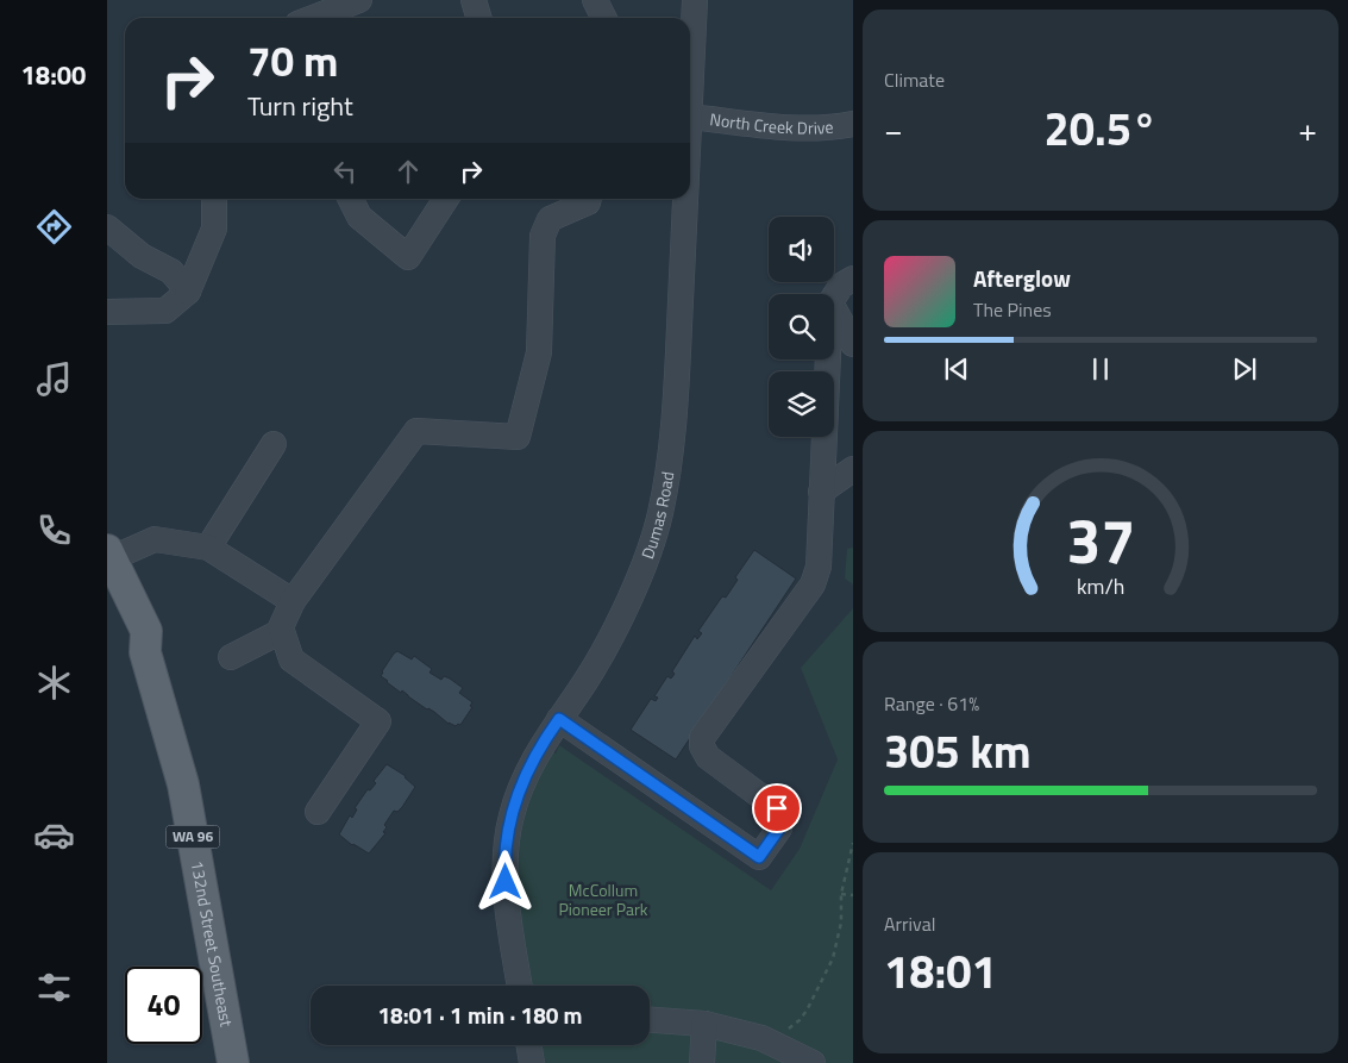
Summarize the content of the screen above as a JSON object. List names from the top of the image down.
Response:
{
  "streets": {
    "main road": ["WA 96", "132nd Street Southeast"],
    "street": ["North Creek Drive", "Dumas Road"]
  },
  "crossings": [
    ["North Creek Drive", "Dumas Road"]
  ],
  "parks": ["McCollum Pioneer Park"],
  "page": {
    "tabs": "18:00",
    "tile": [
      "Climate",
      ["Range · 61%", "305 km"],
      ["Arrival", "18:01"]
    ],
    "turn": ["70 m", "Turn right"],
    "heat": ["−", "20.5°", "+"],
    "song": ["Afterglow", "The Pines"],
    "limit": "40",
    "trip": "18:01 · 1 min · 180 m",
    "gauge": ["37", "km/h"]
  }
}
